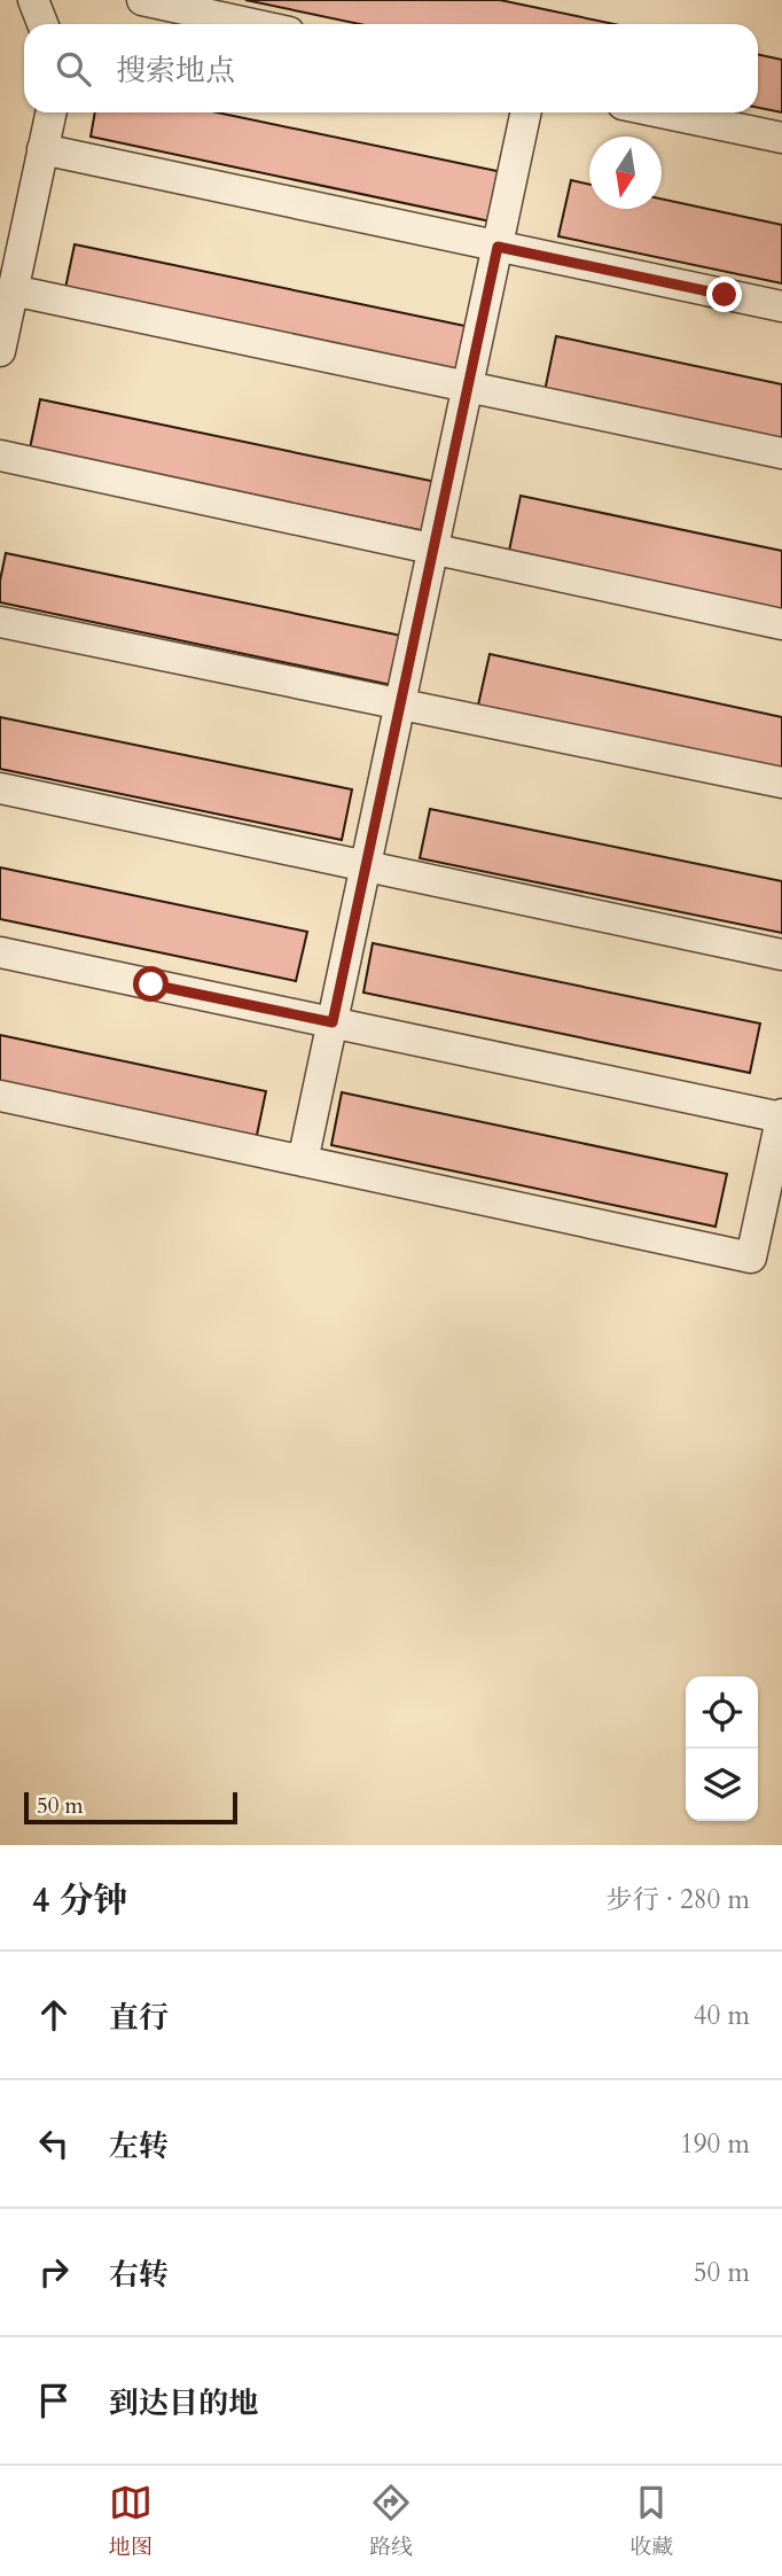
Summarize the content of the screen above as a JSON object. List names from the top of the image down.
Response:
{
  "scale_bar": "50 m",
  "north": "bottom",
  "page": {
    "search": "搜索地点",
    "scale": "50 m",
    "heading": ["4 分钟", "步行 · 280 m"],
    "list": [
      ["直行", "40 m"],
      ["左转", "190 m"],
      ["右转", "50 m"],
      "到达目的地"
    ],
    "nav": ["地图", "路线", "收藏"]
  }
}
